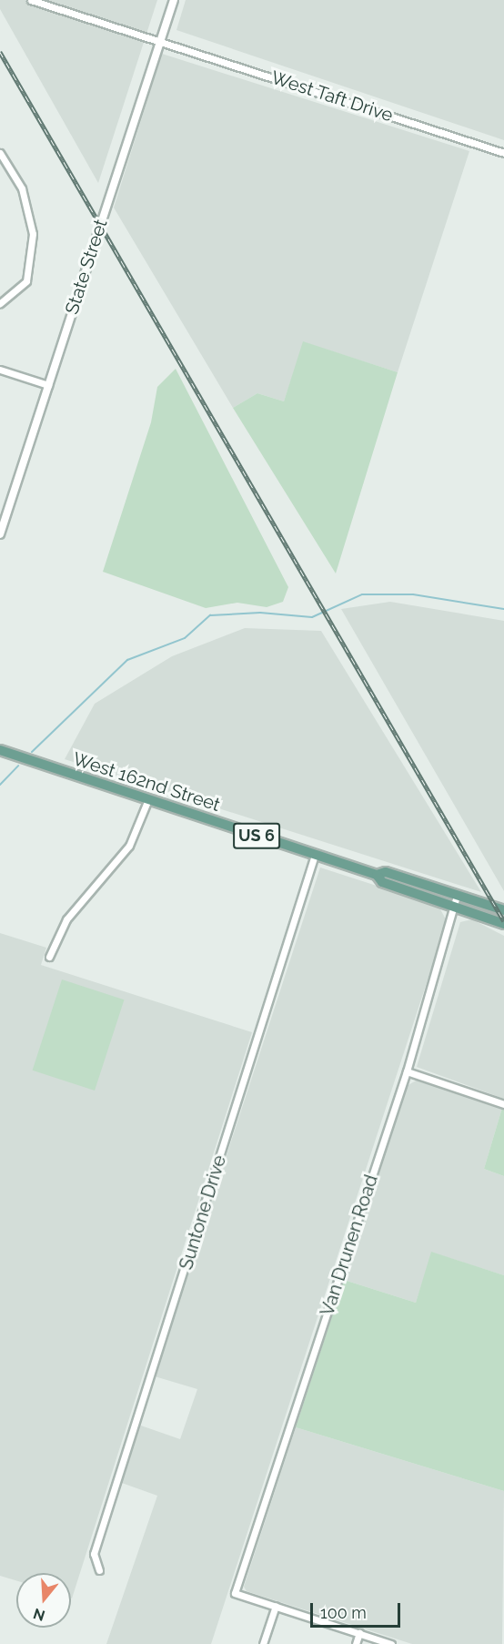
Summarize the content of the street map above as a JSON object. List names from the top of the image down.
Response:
{
  "streets": {
    "main road": ["West 162nd Street", "US 6"],
    "street": [
      "West Taft Drive",
      "State Street",
      "Suntone Drive",
      "Van Drunen Road"
    ]
  },
  "crossings": [
    ["West Taft Drive", "State Street"],
    ["West 162nd Street", "Suntone Drive"],
    ["West 162nd Street", "Van Drunen Road"]
  ],
  "scale_bar": "100 m",
  "north": "bottom"
}
